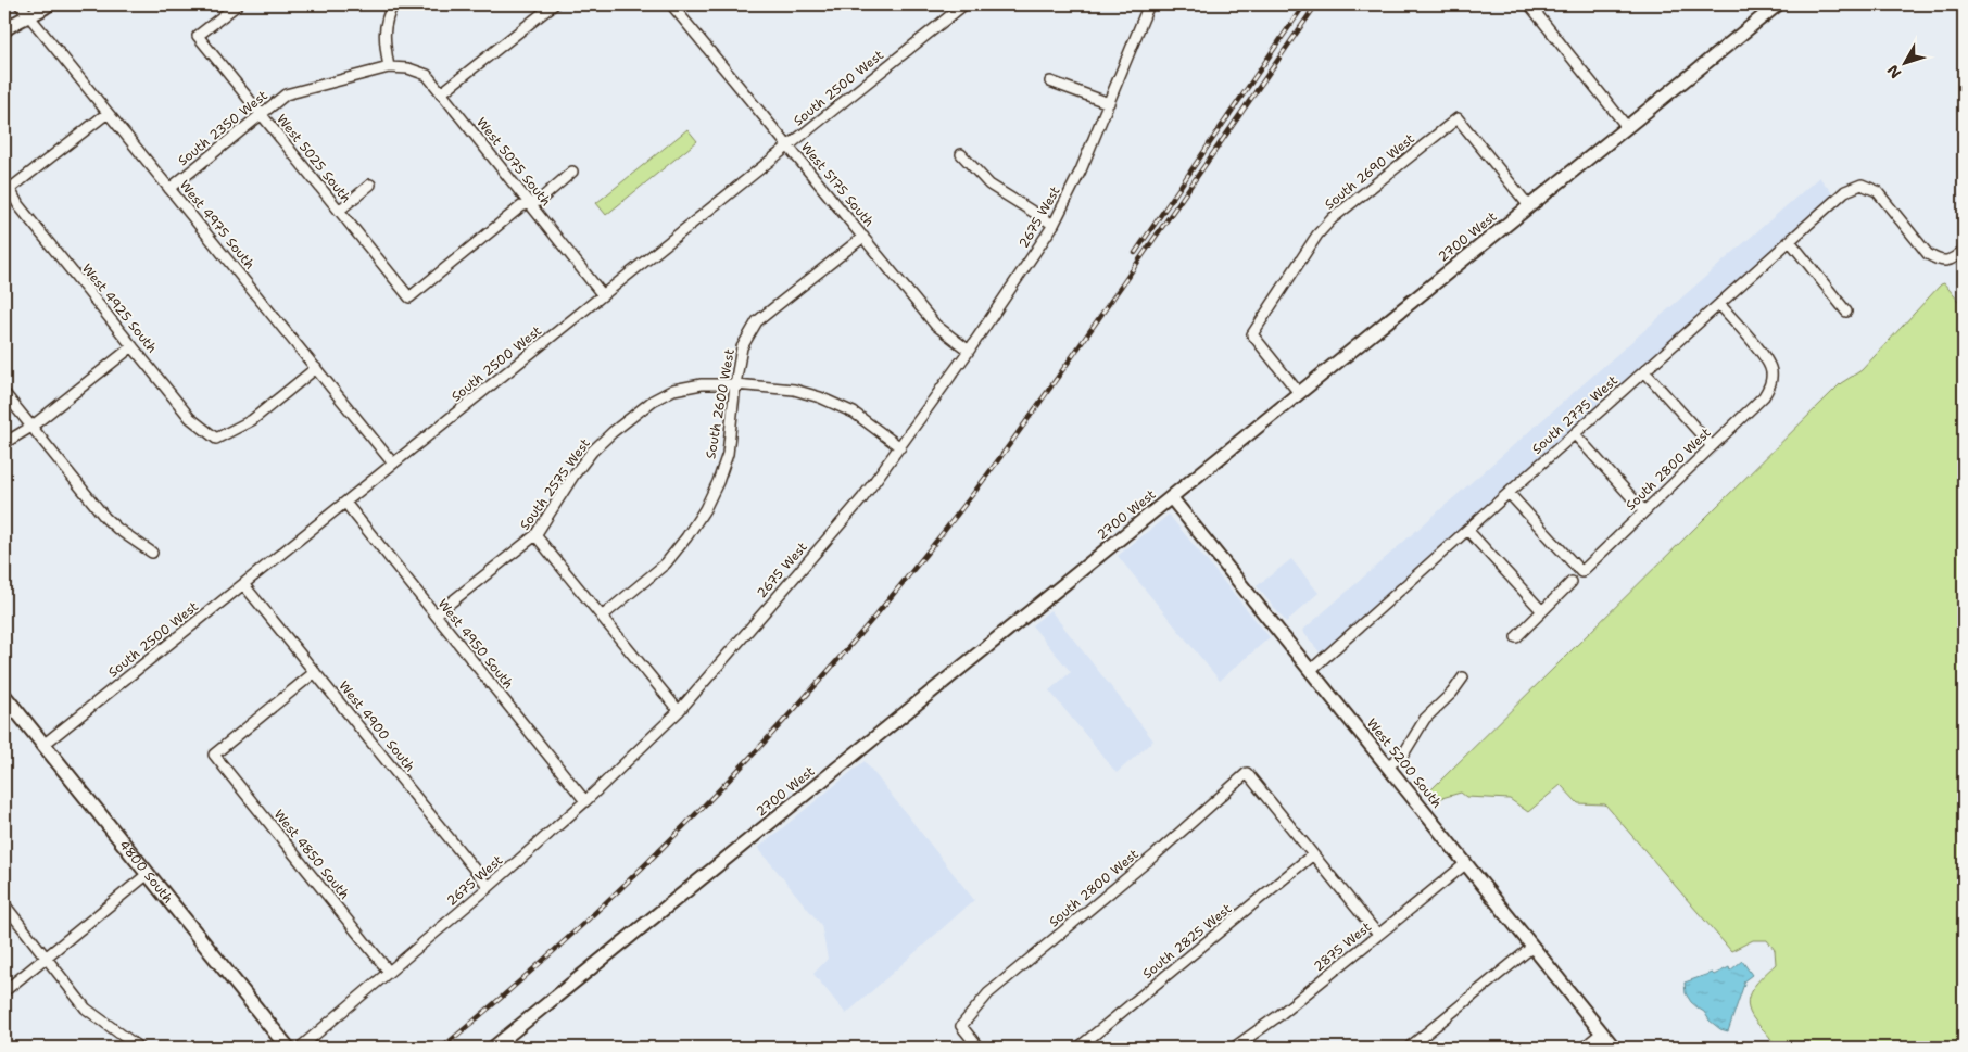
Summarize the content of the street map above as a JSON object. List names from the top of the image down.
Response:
{
  "streets": {
    "main road": ["4800 South"],
    "street": [
      "South 2500 West",
      "South 2350 West",
      "West 5025 South",
      "West 5075 South",
      "South 2690 West",
      "West 5175 South",
      "2675 West",
      "West 4975 South",
      "2700 West",
      "West 4925 South",
      "South 2600 West",
      "South 2775 West",
      "South 2800 West",
      "South 2575 West",
      "West 4950 South",
      "West 4900 South",
      "West 5200 South",
      "West 4850 South",
      "South 2825 West",
      "2875 West"
    ]
  },
  "crossings": [
    ["South 2500 West", "West 5075 South"],
    ["South 2500 West", "West 5175 South"],
    ["South 2500 West", "West 4975 South"],
    ["South 2500 West", "West 4950 South"],
    ["South 2500 West", "West 4900 South"],
    ["South 2500 West", "4800 South"],
    ["South 2350 West", "West 5025 South"],
    ["South 2350 West", "West 5075 South"],
    ["South 2350 West", "West 4975 South"],
    ["West 5025 South", "West 5075 South"],
    ["South 2690 West", "2700 West"],
    ["West 5175 South", "2675 West"],
    ["West 5175 South", "South 2600 West"],
    ["2675 West", "South 2575 West"],
    ["2675 West", "West 4950 South"],
    ["2675 West", "West 4900 South"],
    ["2675 West", "West 4850 South"],
    ["West 4975 South", "West 4925 South"],
    ["2700 West", "West 5200 South"],
    ["South 2600 West", "South 2575 West"],
    ["South 2775 West", "South 2800 West"],
    ["South 2775 West", "West 5200 South"],
    ["South 2800 West", "South 2825 West"],
    ["South 2575 West", "West 4950 South"],
    ["West 4900 South", "West 4850 South"],
    ["West 5200 South", "2875 West"]
  ],
  "north": "bottom left"
}
